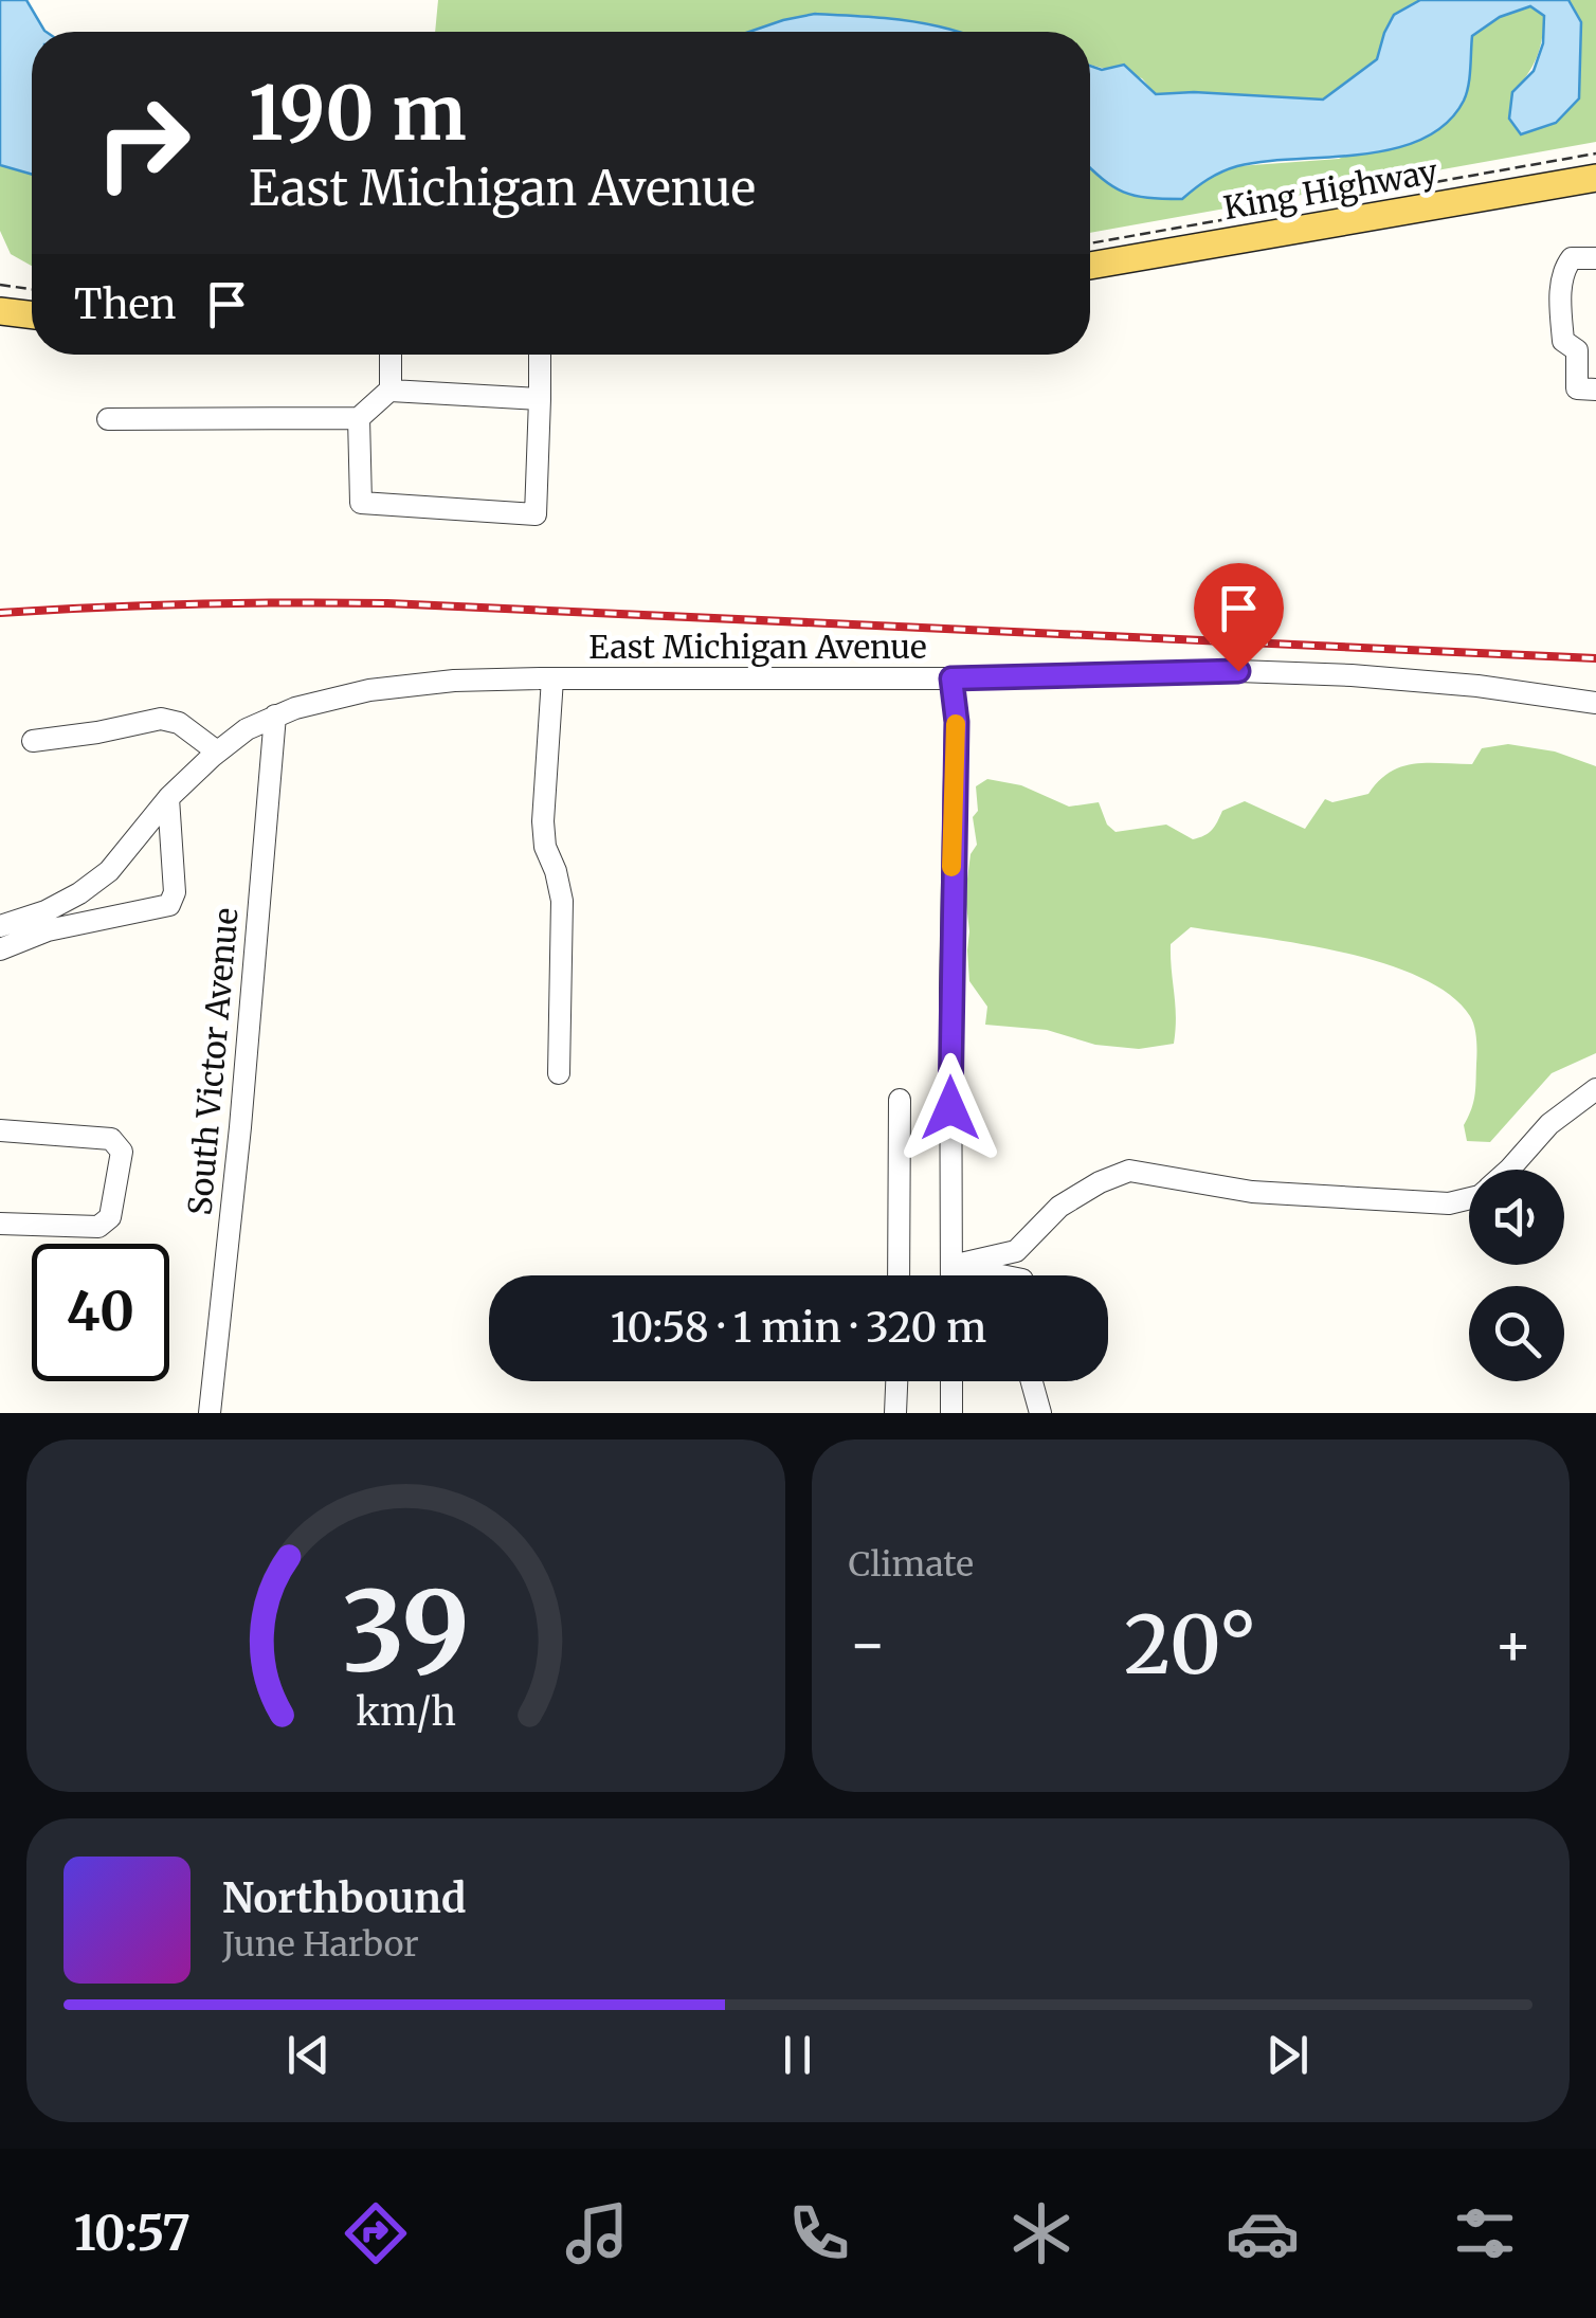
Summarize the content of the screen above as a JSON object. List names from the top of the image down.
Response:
{
  "streets": {
    "main road": ["King Highway"],
    "street": ["East Michigan Avenue", "South Victor Avenue"]
  },
  "crossings": [
    ["East Michigan Avenue", "South Victor Avenue"]
  ],
  "page": {
    "turn": ["190 m", "East Michigan Avenue"],
    "then": "Then",
    "limit": "40",
    "trip": "10:58 · 1 min · 320 m",
    "tile": "Climate",
    "heat": ["−", "20°", "+"],
    "song": ["Northbound", "June Harbor"],
    "tabs": "10:57",
    "gauge": ["39", "km/h"]
  }
}
